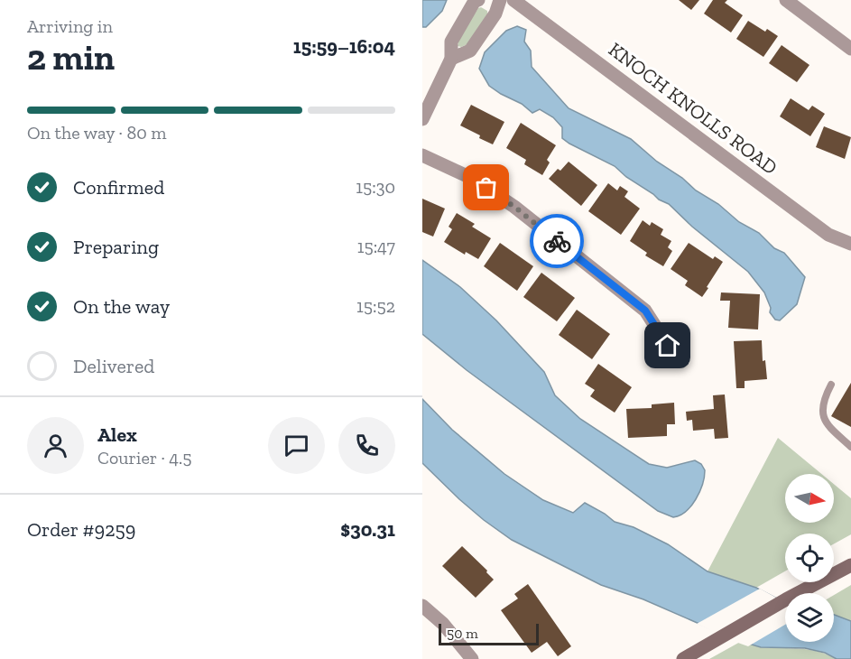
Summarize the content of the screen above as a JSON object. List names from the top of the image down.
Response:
{
  "streets": {
    "street": ["KNOCH KNOLLS ROAD"]
  },
  "scale_bar": "50 m",
  "north": "right",
  "page": {
    "heading": ["2 min", "Arriving in", "15:59–16:04"],
    "panel": [
      "Alex",
      "Courier · 4.5",
      "Order #9259",
      "$30.31"
    ],
    "bar": "On the way · 80 m",
    "list": [
      ["Confirmed", "15:30"],
      ["Preparing", "15:47"],
      ["On the way", "15:52"],
      "Delivered"
    ],
    "scale": "50 m"
  }
}
